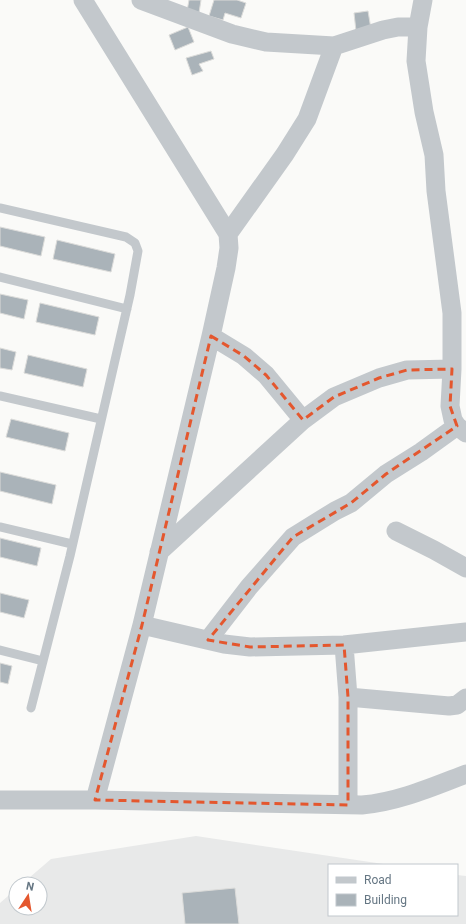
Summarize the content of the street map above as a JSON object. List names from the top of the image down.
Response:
{
  "legend": ["Road", "Building"],
  "north": "top"
}
